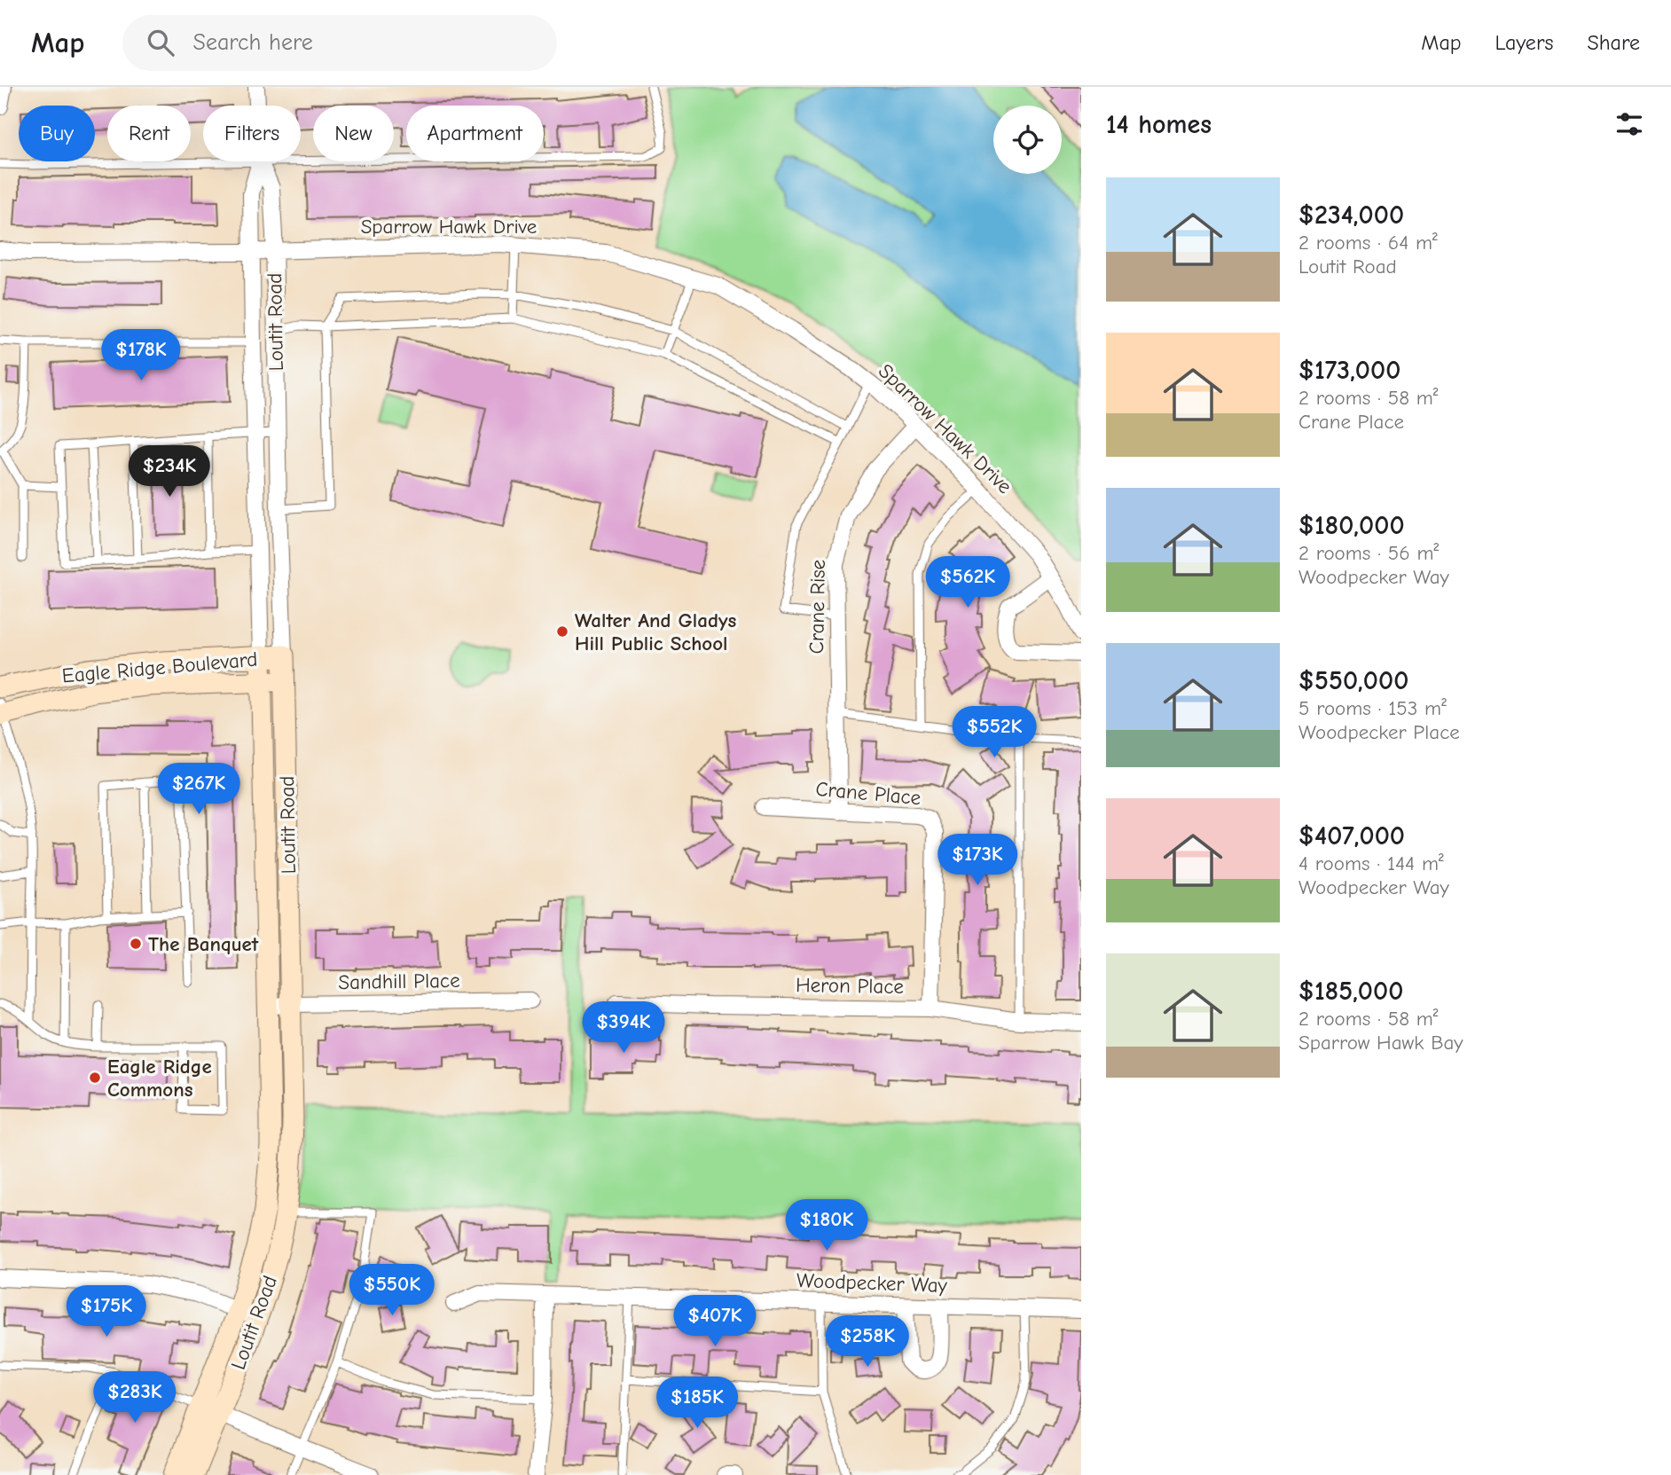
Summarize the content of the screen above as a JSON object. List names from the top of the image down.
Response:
{
  "streets": {
    "street": [
      "Sparrow Hawk Drive",
      "Loutit Road",
      "Crane Rise",
      "Eagle Ridge Boulevard",
      "Crane Place",
      "Sandhill Place",
      "Heron Place",
      "Woodpecker Way"
    ]
  },
  "crossings": [
    ["Sparrow Hawk Drive", "Loutit Road"],
    ["Sparrow Hawk Drive", "Crane Rise"],
    ["Loutit Road", "Eagle Ridge Boulevard"],
    ["Loutit Road", "Sandhill Place"],
    ["Crane Rise", "Crane Place"],
    ["Crane Place", "Heron Place"]
  ],
  "places": ["Walter And Gladys Hill Public School", "The Banquet", "Eagle Ridge Commons"],
  "page": {
    "header": "Map",
    "search": "Search here",
    "nav": ["Map", "Layers", "Share"],
    "heading": "14 homes",
    "chip": [
      "Buy",
      "Rent",
      "Filters",
      "New",
      "Apartment"
    ],
    "list": [
      {
        "name": "$234,000",
        "note": "2 rooms · 64 m² · Loutit Road"
      },
      {
        "name": "$173,000",
        "note": "2 rooms · 58 m² · Crane Place"
      },
      {
        "name": "$180,000",
        "note": "2 rooms · 56 m² · Woodpecker Way"
      },
      {
        "name": "$550,000",
        "note": "5 rooms · 153 m² · Woodpecker Place"
      },
      {
        "name": "$407,000",
        "note": "4 rooms · 144 m² · Woodpecker Way"
      },
      {
        "name": "$185,000",
        "note": "2 rooms · 58 m² · Sparrow Hawk Bay"
      }
    ],
    "price": [
      "$178K",
      "$234K",
      "$562K",
      "$552K",
      "$267K",
      "$173K",
      "$394K",
      "$180K",
      "$550K",
      "$175K",
      "$407K",
      "$258K",
      "$283K",
      "$185K"
    ]
  }
}
